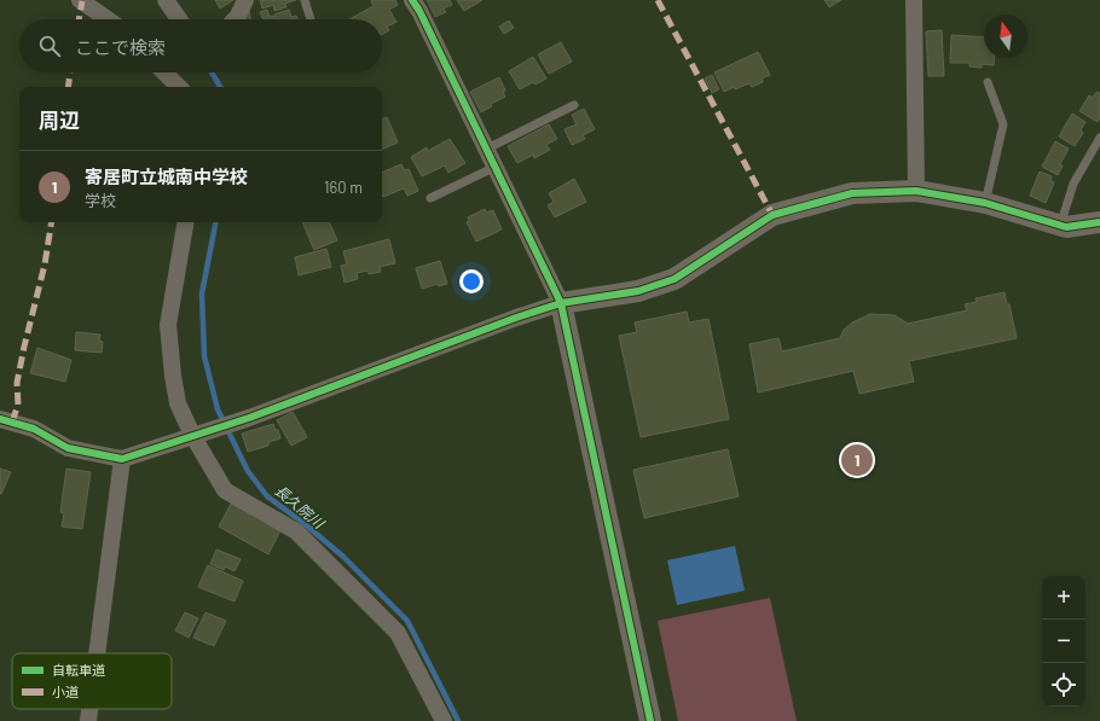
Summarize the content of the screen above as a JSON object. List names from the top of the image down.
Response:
{
  "water": ["長久院川"],
  "legend": ["自転車道", "小道"],
  "north": "top",
  "page": {
    "search": "ここで検索",
    "heading": "周辺",
    "list": [
      {
        "mark": "1",
        "name": "寄居町立城南中学校",
        "note": "学校",
        "value": "160 m"
      }
    ],
    "pins": "1",
    "map_buttons": ["+", "−"]
  }
}
